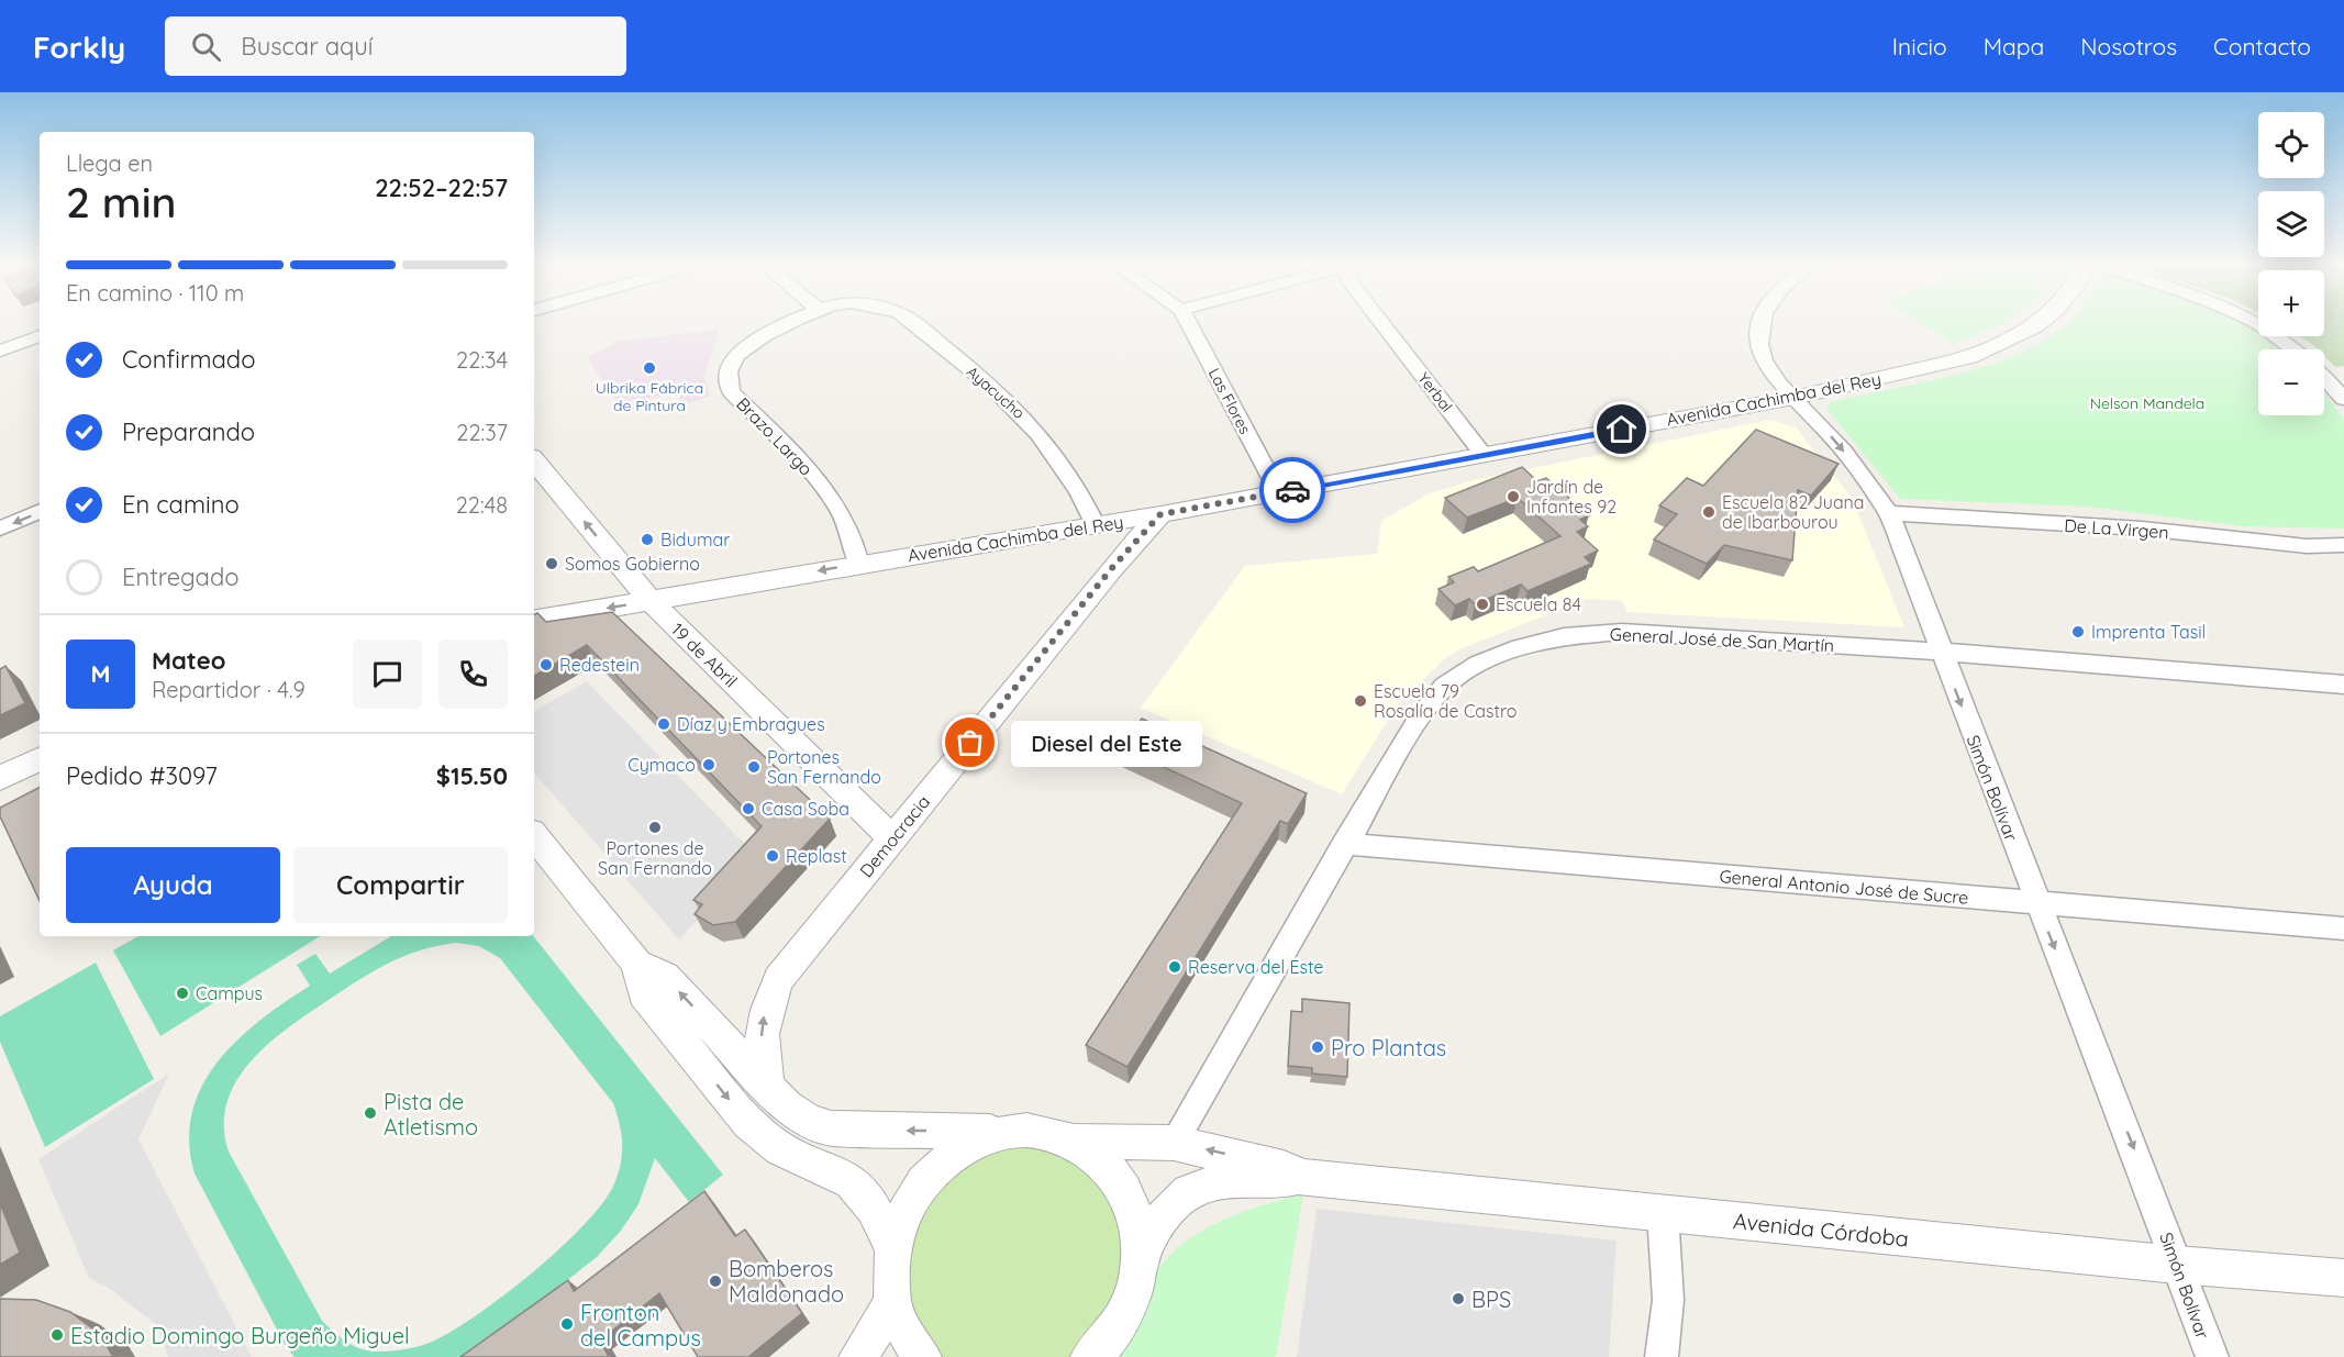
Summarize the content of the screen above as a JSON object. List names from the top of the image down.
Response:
{
  "streets": {
    "street": [
      "Ayacucho",
      "Yerbal",
      "Avenida Cachimba del Rey",
      "Las Flores",
      "Brazo Largo",
      "De La Virgen",
      "General José de San Martín",
      "19 de Abril",
      "Simón Bolívar",
      "Democracia",
      "General Antonio José de Sucre",
      "Avenida Córdoba"
    ]
  },
  "crossings": [
    ["Ayacucho", "Avenida Cachimba del Rey"],
    ["Yerbal", "Avenida Cachimba del Rey"],
    ["Avenida Cachimba del Rey", "Las Flores"],
    ["Avenida Cachimba del Rey", "Brazo Largo"],
    ["Avenida Cachimba del Rey", "19 de Abril"],
    ["Avenida Cachimba del Rey", "Simón Bolívar"],
    ["Avenida Cachimba del Rey", "Democracia"],
    ["De La Virgen", "Simón Bolívar"],
    ["General José de San Martín", "Simón Bolívar"],
    ["General José de San Martín", "General Antonio José de Sucre"],
    ["General José de San Martín", "Avenida Córdoba"],
    ["19 de Abril", "Democracia"],
    ["Simón Bolívar", "General Antonio José de Sucre"],
    ["Simón Bolívar", "Avenida Córdoba"]
  ],
  "one_way": ["Simón Bolívar", "Democracia"],
  "parks": ["Nelson Mandela"],
  "places": [
    "Ulbrika Fábrica de Pintura",
    "Jardín de Infantes 92",
    "Escuela 82 Juana de Ibarbourou",
    "Bidumar",
    "Somos Gobierno",
    "Escuela 84",
    "Imprenta Tasil",
    "Redestein",
    "Escuela 79 Rosalía de Castro",
    "Díaz y Embragues",
    "Diesel del Este",
    "Cymaco",
    "Portones San Fernando",
    "Casa Soba",
    "Portones de San Fernando",
    "Replast",
    "Reserva del Este",
    "Campus",
    "Pro Plantas",
    "Pista de Atletismo",
    "Bomberos Maldonado",
    "BPS",
    "Fronton del Campus",
    "Estadio Domingo Burgeño Miguel"
  ],
  "page": {
    "header": "Forkly",
    "search": "Buscar aquí",
    "nav": [
      "Inicio",
      "Mapa",
      "Nosotros",
      "Contacto"
    ],
    "map_buttons": ["+", "−"],
    "heading": ["2 min", "Llega en", "22:52–22:57"],
    "panel": [
      "Mateo",
      "Repartidor · 4.9",
      "Pedido #3097",
      "$15.50"
    ],
    "bar": "En camino · 110 m",
    "list": [
      ["Confirmado", "22:34"],
      ["Preparando", "22:37"],
      ["En camino", "22:48"],
      "Entregado"
    ],
    "round": "M",
    "bubble": "Diesel del Este",
    "buttons": ["Ayuda", "Compartir"]
  }
}
